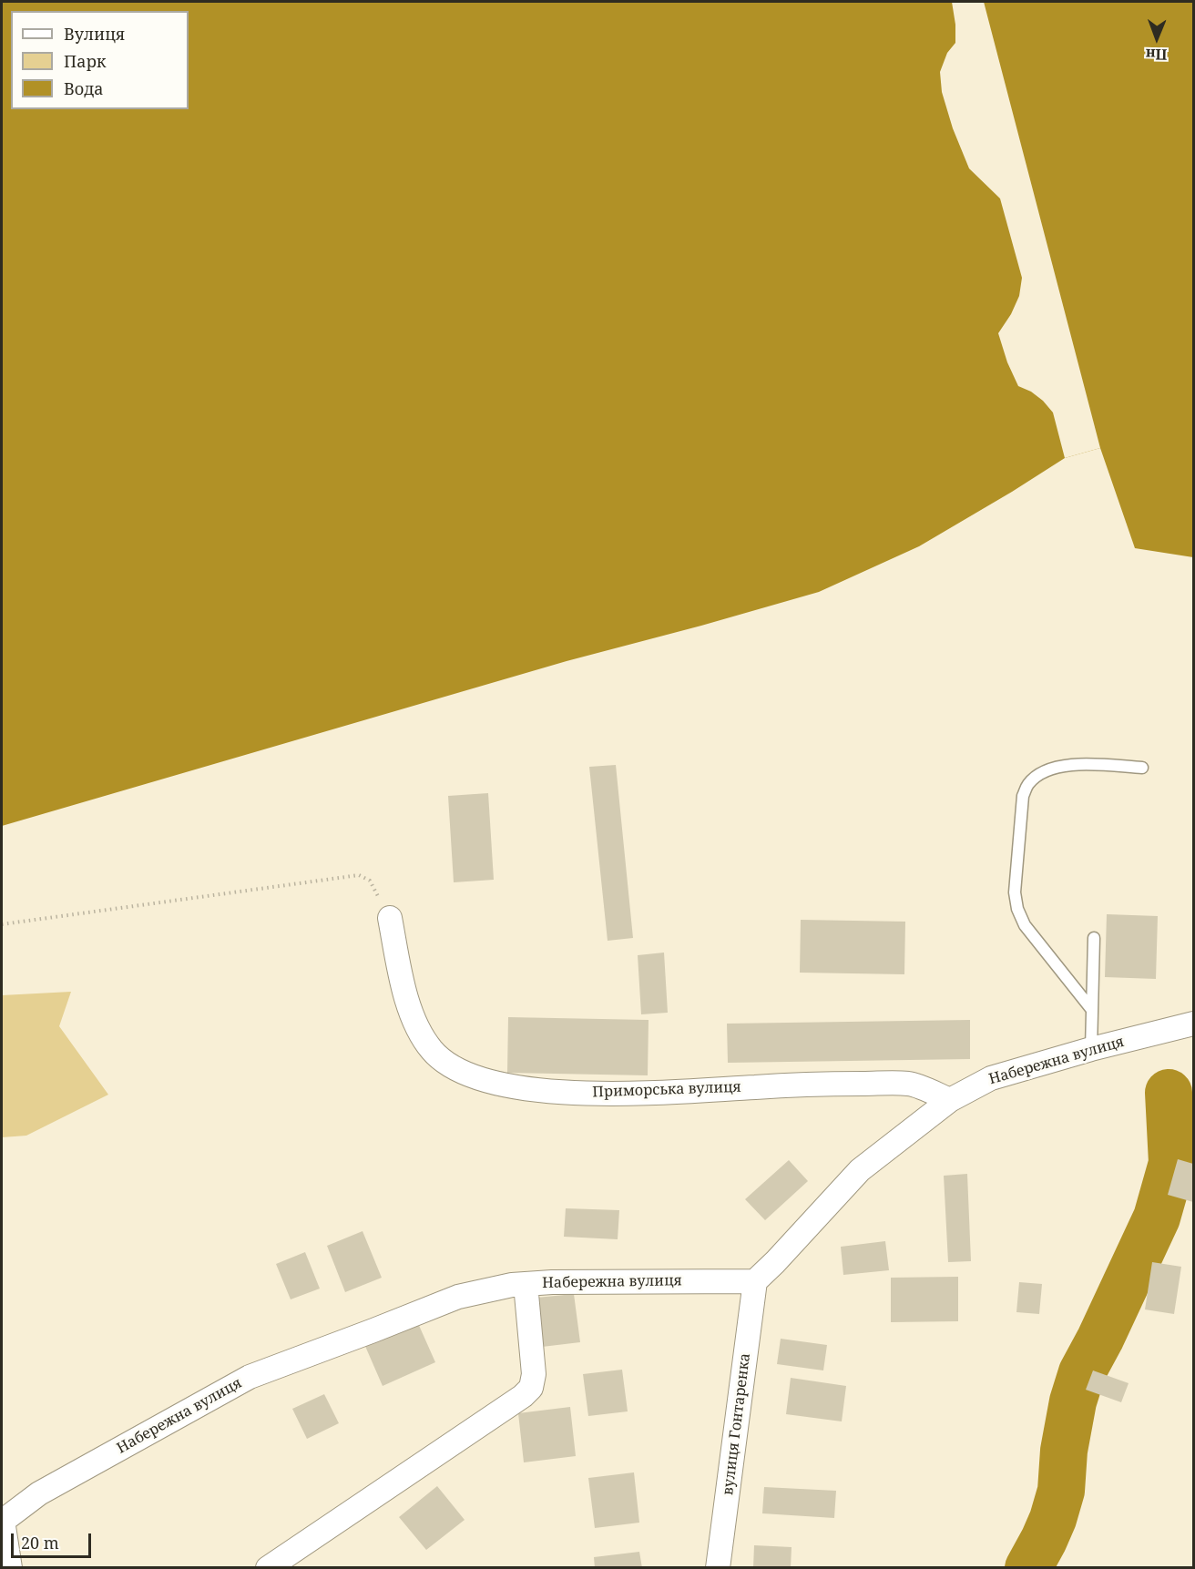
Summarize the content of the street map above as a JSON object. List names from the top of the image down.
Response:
{
  "streets": {
    "street": ["Набережна вулиця", "Приморська вулиця", "вулиця Гонтаренка"]
  },
  "crossings": [
    ["Набережна вулиця", "Приморська вулиця"],
    ["Набережна вулиця", "вулиця Гонтаренка"]
  ],
  "legend": ["Вулиця", "Парк", "Вода"],
  "scale_bar": "20 m",
  "north": "bottom"
}
